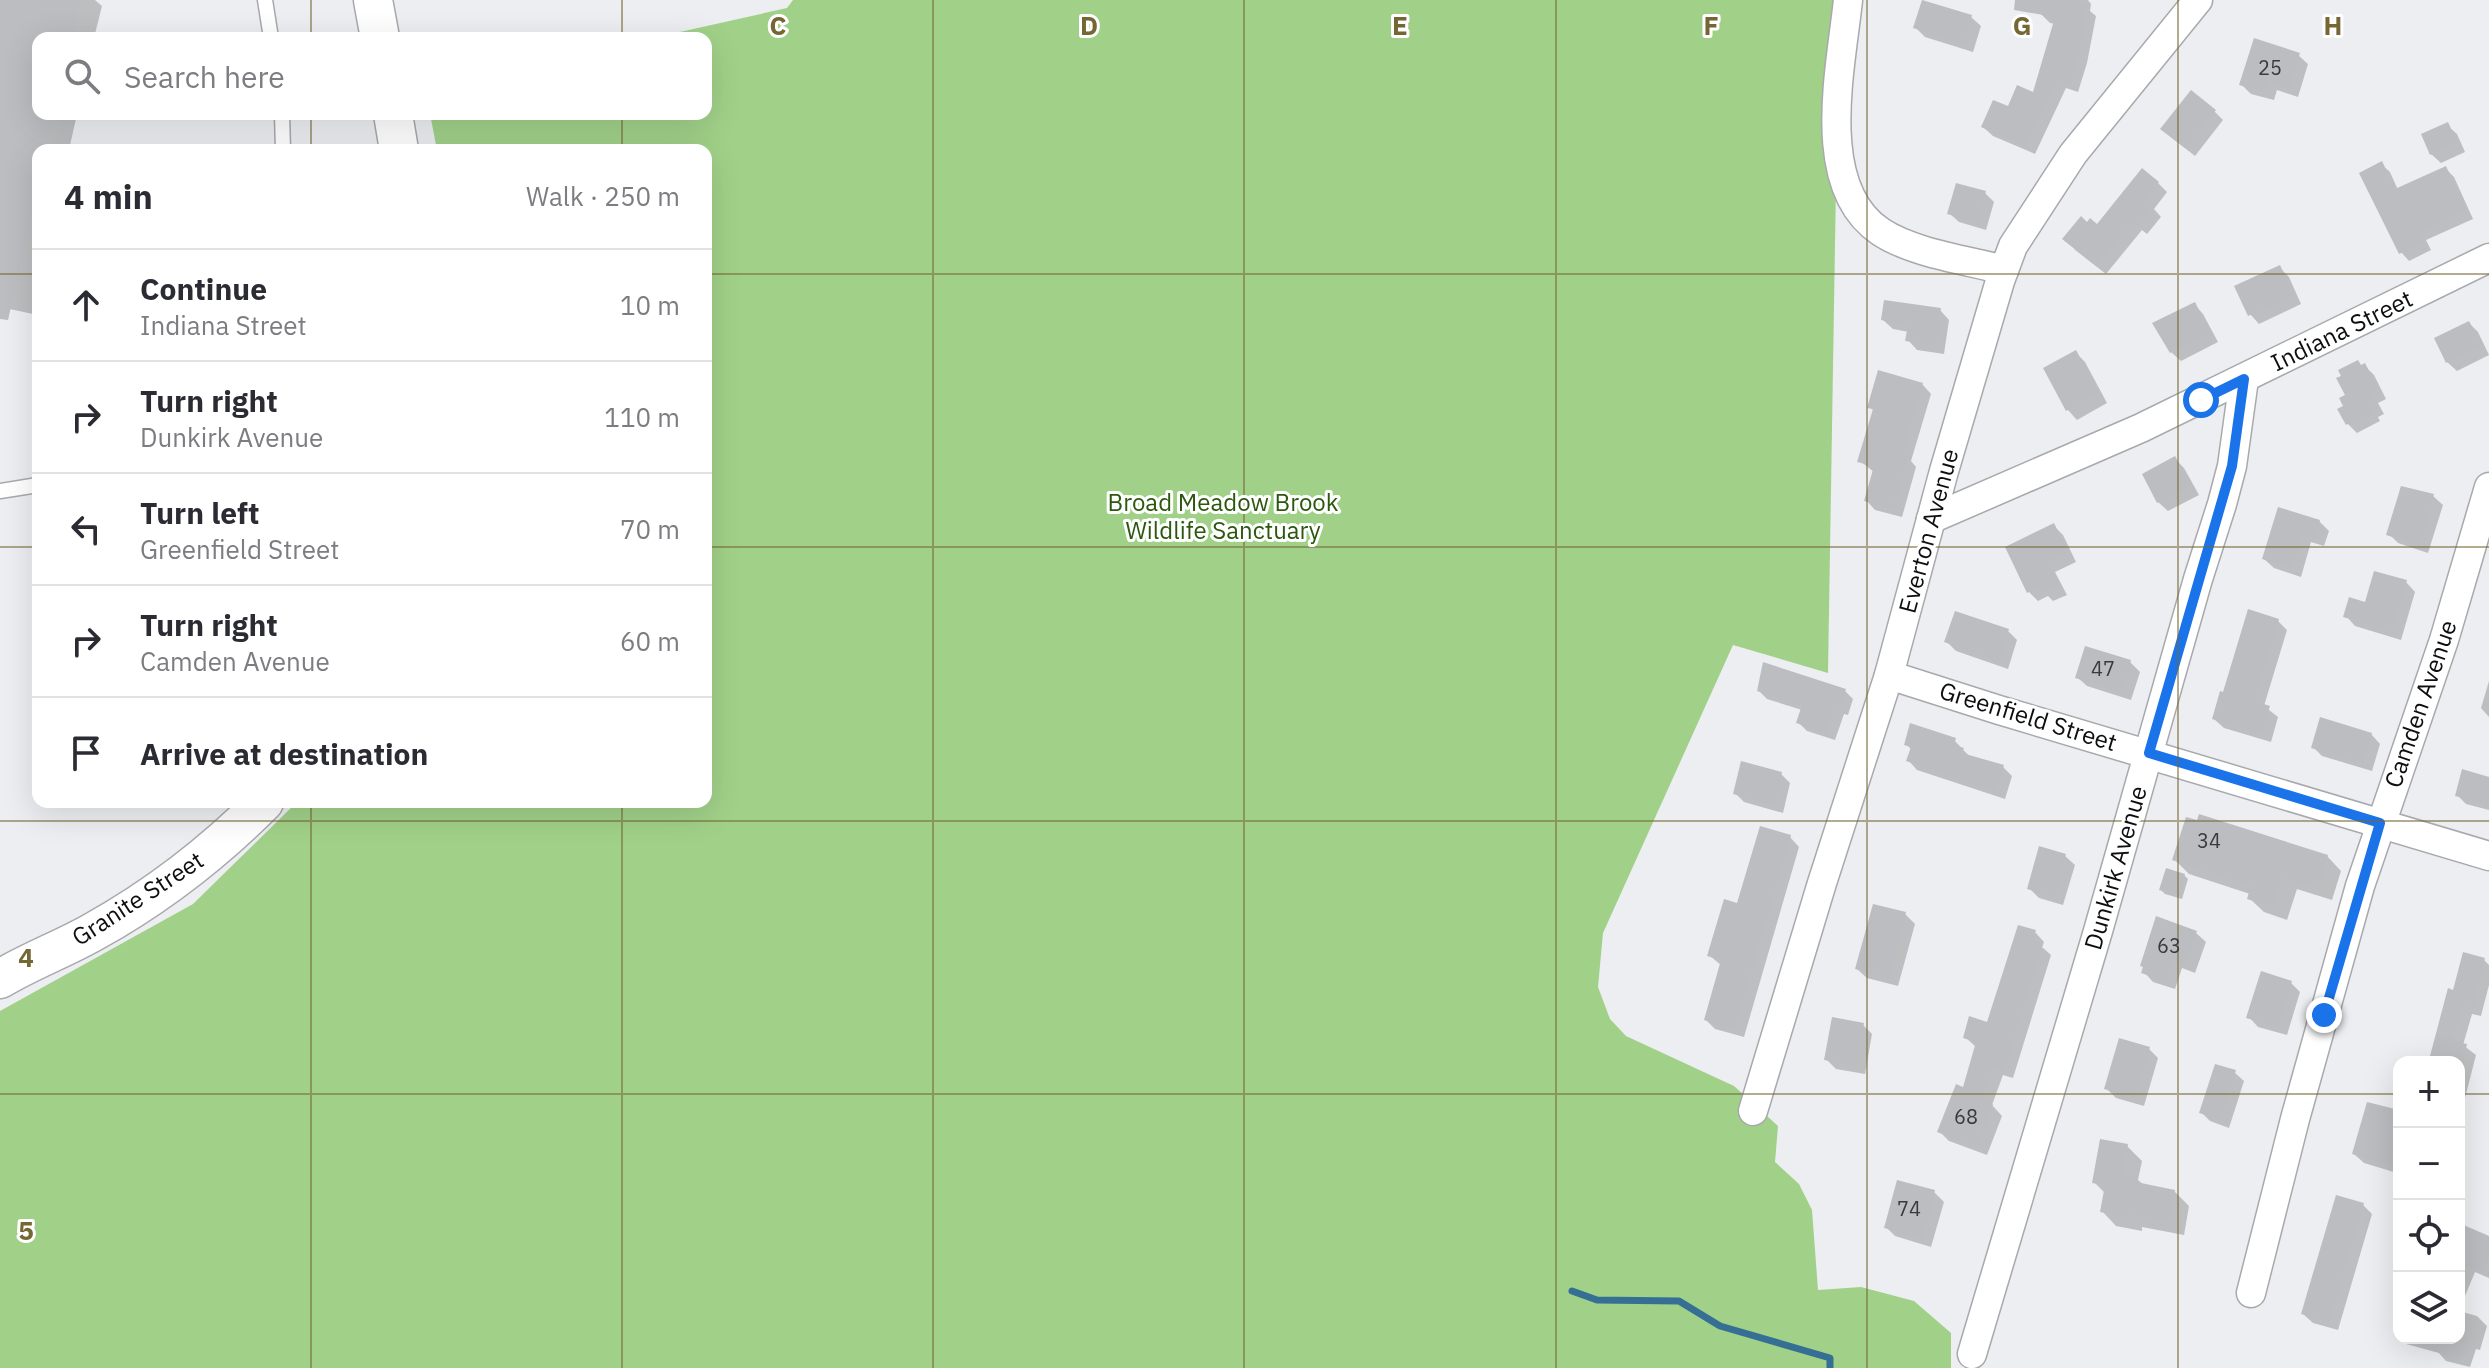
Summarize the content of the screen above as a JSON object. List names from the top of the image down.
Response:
{
  "streets": {
    "street": [
      "Indiana Street",
      "Everton Avenue",
      "Camden Avenue",
      "Greenfield Street",
      "Dunkirk Avenue",
      "Granite Street"
    ]
  },
  "crossings": [
    ["Indiana Street", "Everton Avenue"],
    ["Indiana Street", "Dunkirk Avenue"],
    ["Everton Avenue", "Greenfield Street"],
    ["Camden Avenue", "Greenfield Street"],
    ["Greenfield Street", "Dunkirk Avenue"]
  ],
  "parks": ["Broad Meadow Brook Wildlife Sanctuary"],
  "house_numbers": [
    "25",
    "47",
    "34",
    "63",
    "68",
    "74"
  ],
  "page": {
    "search": "Search here",
    "heading": ["4 min", "Walk · 250 m"],
    "list": [
      ["Continue", "Indiana Street", "10 m"],
      ["Turn right", "Dunkirk Avenue", "110 m"],
      ["Turn left", "Greenfield Street", "70 m"],
      ["Turn right", "Camden Avenue", "60 m"],
      "Arrive at destination"
    ],
    "map_buttons": ["+", "−"]
  },
  "grid": {
    "columns": [
      "C",
      "D",
      "E",
      "F",
      "G",
      "H"
    ],
    "rows": ["4", "5"]
  }
}
